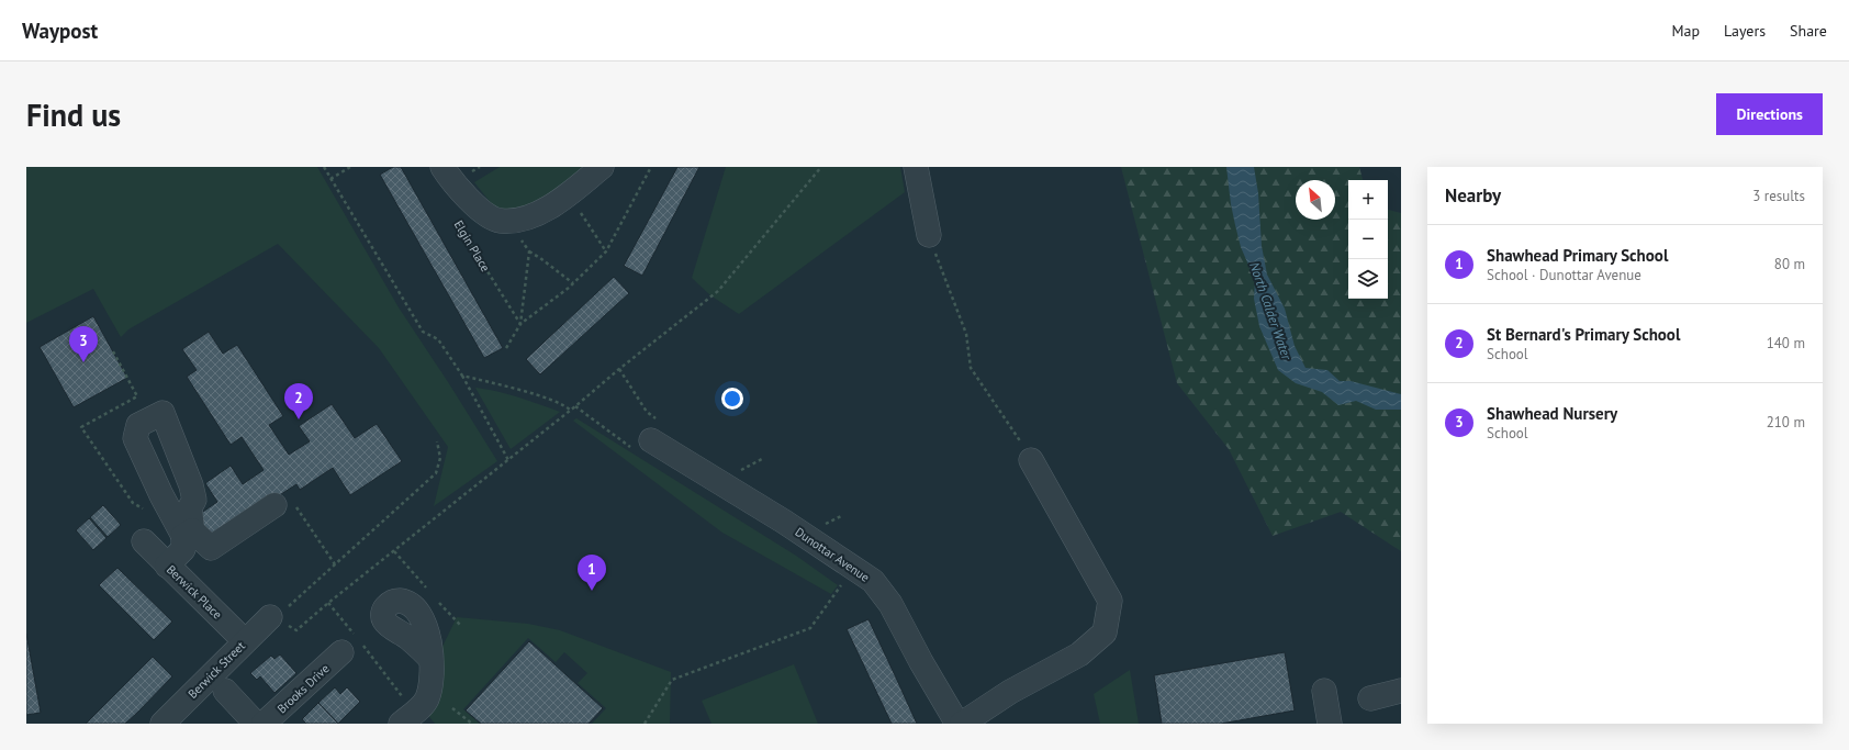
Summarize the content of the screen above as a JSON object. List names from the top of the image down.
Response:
{
  "streets": {
    "street": [
      "Elgin Place",
      "Dunottar Avenue",
      "Berwick Place",
      "Berwick Street",
      "Brooks Drive"
    ]
  },
  "crossings": [
    ["Berwick Place", "Berwick Street"]
  ],
  "water": ["North Calder Water"],
  "north": "top left",
  "page": {
    "header": "Waypost",
    "nav": ["Map", "Layers", "Share"],
    "buttons": "Directions",
    "title": "Find us",
    "heading": ["Nearby", "3 results"],
    "map_buttons": ["+", "−"],
    "list": [
      {
        "mark": "1",
        "name": "Shawhead Primary School",
        "note": "School · Dunottar Avenue",
        "value": "80 m"
      },
      {
        "mark": "2",
        "name": "St Bernard's Primary School",
        "note": "School",
        "value": "140 m"
      },
      {
        "mark": "3",
        "name": "Shawhead Nursery",
        "note": "School",
        "value": "210 m"
      }
    ],
    "pins": ["3", "2", "1"]
  }
}
